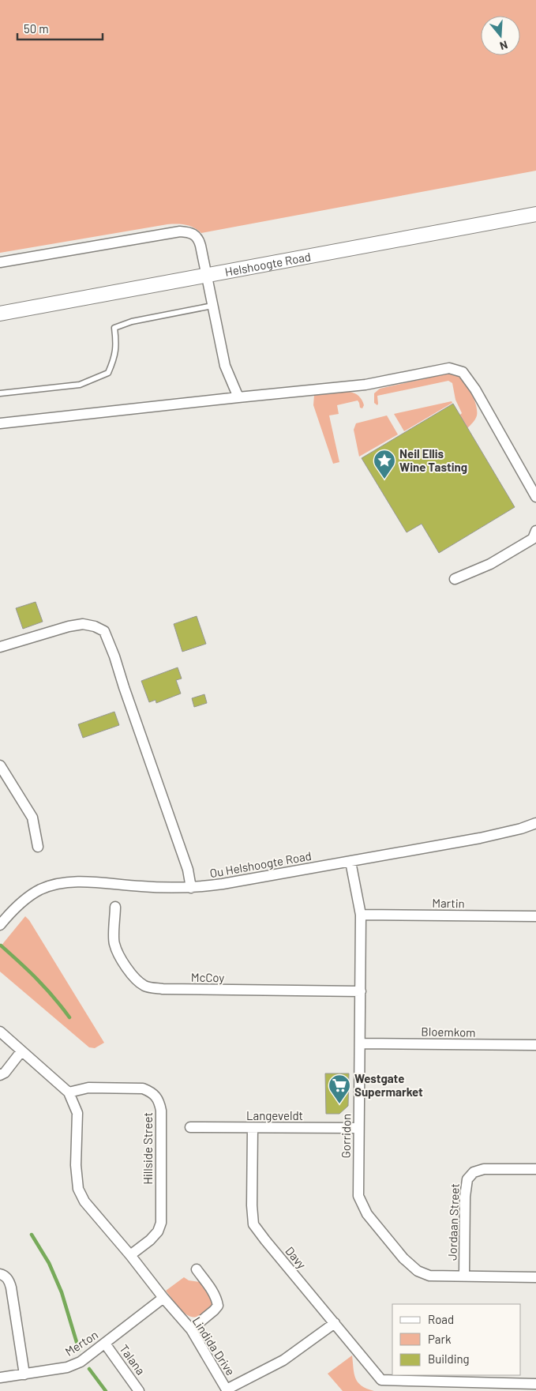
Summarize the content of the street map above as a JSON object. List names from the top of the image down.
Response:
{
  "streets": {
    "main road": ["Helshoogte Road"],
    "street": [
      "Ou Helshoogte Road",
      "Martin",
      "McCoy",
      "Bloemkom",
      "Langeveldt",
      "Gorridon",
      "Hillside Street",
      "Jordaan Street",
      "Davy",
      "Merton",
      "Lindida Drive",
      "Talana"
    ]
  },
  "crossings": [
    ["Ou Helshoogte Road", "Gorridon"],
    ["Martin", "Gorridon"],
    ["McCoy", "Gorridon"],
    ["Bloemkom", "Gorridon"],
    ["Langeveldt", "Gorridon"],
    ["Langeveldt", "Davy"],
    ["Gorridon", "Jordaan Street"],
    ["Merton", "Lindida Drive"],
    ["Merton", "Talana"]
  ],
  "places": {
    "place": ["Neil Ellis Wine Tasting"],
    "supermarket": ["Westgate Supermarket"]
  },
  "legend": ["Road", "Park", "Building"],
  "scale_bar": "50 m",
  "north": "bottom"
}
